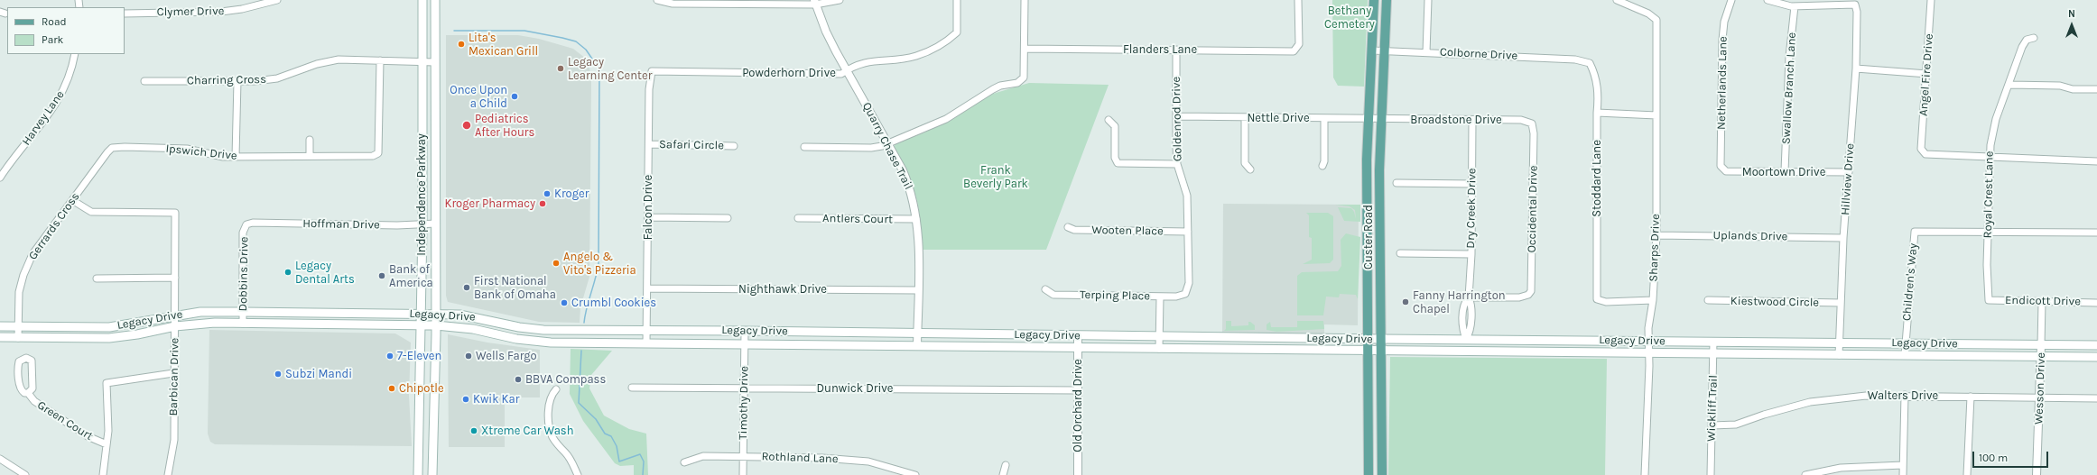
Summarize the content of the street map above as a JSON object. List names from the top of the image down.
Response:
{
  "streets": {
    "main road": ["Independence Parkway", "Custer Road", "Legacy Drive"],
    "street": [
      "Clymer Drive",
      "Flanders Lane",
      "Colborne Drive",
      "Powderhorn Drive",
      "Angel Fire Drive",
      "Charring Cross",
      "Netherlands Lane",
      "Swallow Branch Lane",
      "Harvey Lane",
      "Nettle Drive",
      "Goldenrod Drive",
      "Broadstone Drive",
      "Safari Circle",
      "Quarry Chase Trail",
      "Ipswich Drive",
      "Moortown Drive",
      "Stoddard Lane",
      "Hillview Drive",
      "Royal Crest Lane",
      "Falcon Drive",
      "Dry Creek Drive",
      "Occidental Drive",
      "Antlers Court",
      "Hoffman Drive",
      "Gerrards Cross",
      "Wooten Place",
      "Uplands Drive",
      "Sharps Drive",
      "Dobbins Drive",
      "Children's Way",
      "Nighthawk Drive",
      "Terping Place",
      "Endicott Drive",
      "Kiestwood Circle",
      "Barbican Drive",
      "Dunwick Drive",
      "Wesson Drive",
      "Walters Drive",
      "Timothy Drive",
      "Old Orchard Drive",
      "Wickliff Trail",
      "Green Court",
      "Rothland Lane"
    ]
  },
  "crossings": [
    ["Flanders Lane", "Goldenrod Drive"],
    ["Colborne Drive", "Stoddard Lane"],
    ["Colborne Drive", "Custer Road"],
    ["Powderhorn Drive", "Quarry Chase Trail"],
    ["Powderhorn Drive", "Falcon Drive"],
    ["Angel Fire Drive", "Royal Crest Lane"],
    ["Charring Cross", "Ipswich Drive"],
    ["Charring Cross", "Independence Parkway"],
    ["Netherlands Lane", "Moortown Drive"],
    ["Swallow Branch Lane", "Moortown Drive"],
    ["Swallow Branch Lane", "Hillview Drive"],
    ["Nettle Drive", "Goldenrod Drive"],
    ["Nettle Drive", "Broadstone Drive"],
    ["Nettle Drive", "Custer Road"],
    ["Goldenrod Drive", "Wooten Place"],
    ["Goldenrod Drive", "Terping Place"],
    ["Broadstone Drive", "Dry Creek Drive"],
    ["Broadstone Drive", "Occidental Drive"],
    ["Broadstone Drive", "Custer Road"],
    ["Safari Circle", "Falcon Drive"],
    ["Quarry Chase Trail", "Antlers Court"],
    ["Quarry Chase Trail", "Nighthawk Drive"],
    ["Quarry Chase Trail", "Legacy Drive"],
    ["Ipswich Drive", "Gerrards Cross"],
    ["Moortown Drive", "Hillview Drive"],
    ["Stoddard Lane", "Sharps Drive"],
    ["Hillview Drive", "Uplands Drive"],
    ["Hillview Drive", "Kiestwood Circle"],
    ["Hillview Drive", "Legacy Drive"],
    ["Independence Parkway", "Hoffman Drive"],
    ["Independence Parkway", "Legacy Drive"],
    ["Royal Crest Lane", "Children's Way"],
    ["Royal Crest Lane", "Endicott Drive"],
    ["Falcon Drive", "Nighthawk Drive"],
    ["Falcon Drive", "Legacy Drive"],
    ["Dry Creek Drive", "Occidental Drive"],
    ["Dry Creek Drive", "Legacy Drive"],
    ["Hoffman Drive", "Dobbins Drive"],
    ["Gerrards Cross", "Legacy Drive"],
    ["Gerrards Cross", "Barbican Drive"],
    ["Uplands Drive", "Sharps Drive"],
    ["Custer Road", "Legacy Drive"],
    ["Sharps Drive", "Legacy Drive"],
    ["Dobbins Drive", "Legacy Drive"],
    ["Children's Way", "Legacy Drive"],
    ["Endicott Drive", "Wesson Drive"],
    ["Legacy Drive", "Barbican Drive"],
    ["Legacy Drive", "Wesson Drive"],
    ["Legacy Drive", "Timothy Drive"],
    ["Legacy Drive", "Old Orchard Drive"],
    ["Legacy Drive", "Wickliff Trail"],
    ["Dunwick Drive", "Timothy Drive"],
    ["Dunwick Drive", "Old Orchard Drive"],
    ["Wesson Drive", "Walters Drive"],
    ["Walters Drive", "Wickliff Trail"],
    ["Timothy Drive", "Rothland Lane"]
  ],
  "parks": ["Bethany Cemetery", "Frank Beverly Park"],
  "places": [
    "Lita's Mexican Grill",
    "Legacy Learning Center",
    "Once Upon a Child",
    "Pediatrics After Hours",
    "Kroger",
    "Kroger Pharmacy",
    "Angelo & Vito's Pizzeria",
    "Legacy Dental Arts",
    "Bank of America",
    "First National Bank of Omaha",
    "Fanny Harrington Chapel",
    "Crumbl Cookies",
    "7-Eleven",
    "Wells Fargo",
    "Subzi Mandi",
    "BBVA Compass",
    "Chipotle",
    "Kwik Kar",
    "Xtreme Car Wash"
  ],
  "legend": ["Road", "Park"],
  "scale_bar": "100 m",
  "north": "top"
}
